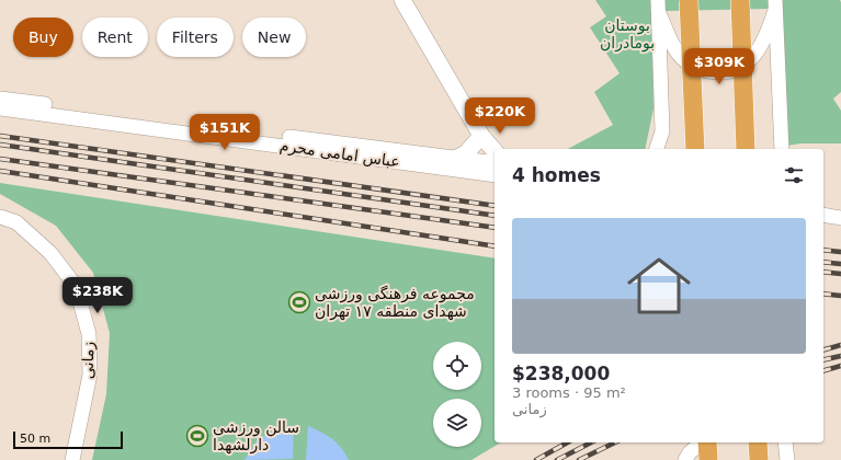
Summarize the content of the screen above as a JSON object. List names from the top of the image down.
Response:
{
  "streets": {
    "street": ["عباس امامی محرم", "زمانی"]
  },
  "parks": ["بوستان بومادران"],
  "places": {
    "sports": ["مجموعه فرهنگی ورزشی شهدای منطقه ۱۷ تهران", "سالن ورزشی دارلشهدا"]
  },
  "scale_bar": "50 m",
  "page": {
    "chip": [
      "Buy",
      "Rent",
      "Filters",
      "New"
    ],
    "price": [
      "$309K",
      "$220K",
      "$151K",
      "$238K"
    ],
    "heading": "4 homes",
    "list": [
      {
        "name": "$238,000",
        "note": "3 rooms · 95 m² · زمانی"
      }
    ],
    "scale": "50 m"
  }
}
